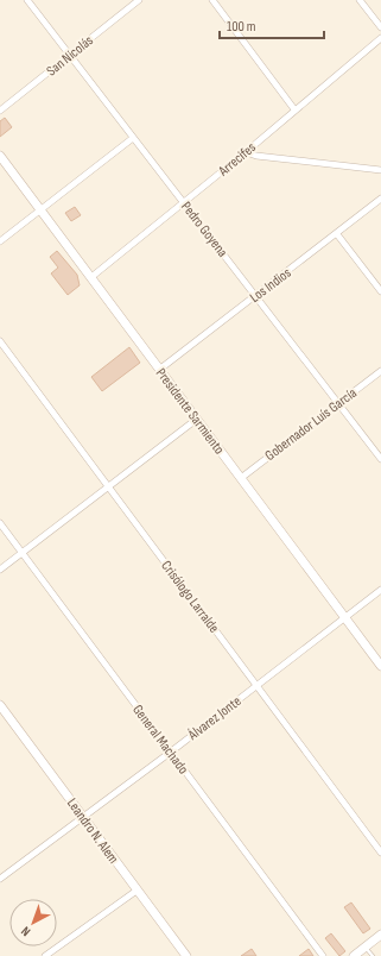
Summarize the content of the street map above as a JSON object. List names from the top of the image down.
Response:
{
  "streets": {
    "main road": ["Presidente Sarmiento", "Leandro N. Alem"],
    "street": [
      "San Nicolás",
      "Arrecifes",
      "Pedro Goyena",
      "Los Indios",
      "Gobernador Luís García",
      "Crisólogo Larralde",
      "Álvarez Jonte",
      "General Machado"
    ]
  },
  "crossings": [
    ["San Nicolás", "Pedro Goyena"],
    ["Arrecifes", "Pedro Goyena"],
    ["Arrecifes", "Presidente Sarmiento"],
    ["Pedro Goyena", "Los Indios"],
    ["Pedro Goyena", "Gobernador Luís García"],
    ["Los Indios", "Presidente Sarmiento"],
    ["Presidente Sarmiento", "Gobernador Luís García"],
    ["Presidente Sarmiento", "Álvarez Jonte"],
    ["Crisólogo Larralde", "Álvarez Jonte"],
    ["Álvarez Jonte", "General Machado"],
    ["Álvarez Jonte", "Leandro N. Alem"]
  ],
  "scale_bar": "100 m",
  "north": "bottom left"
}
